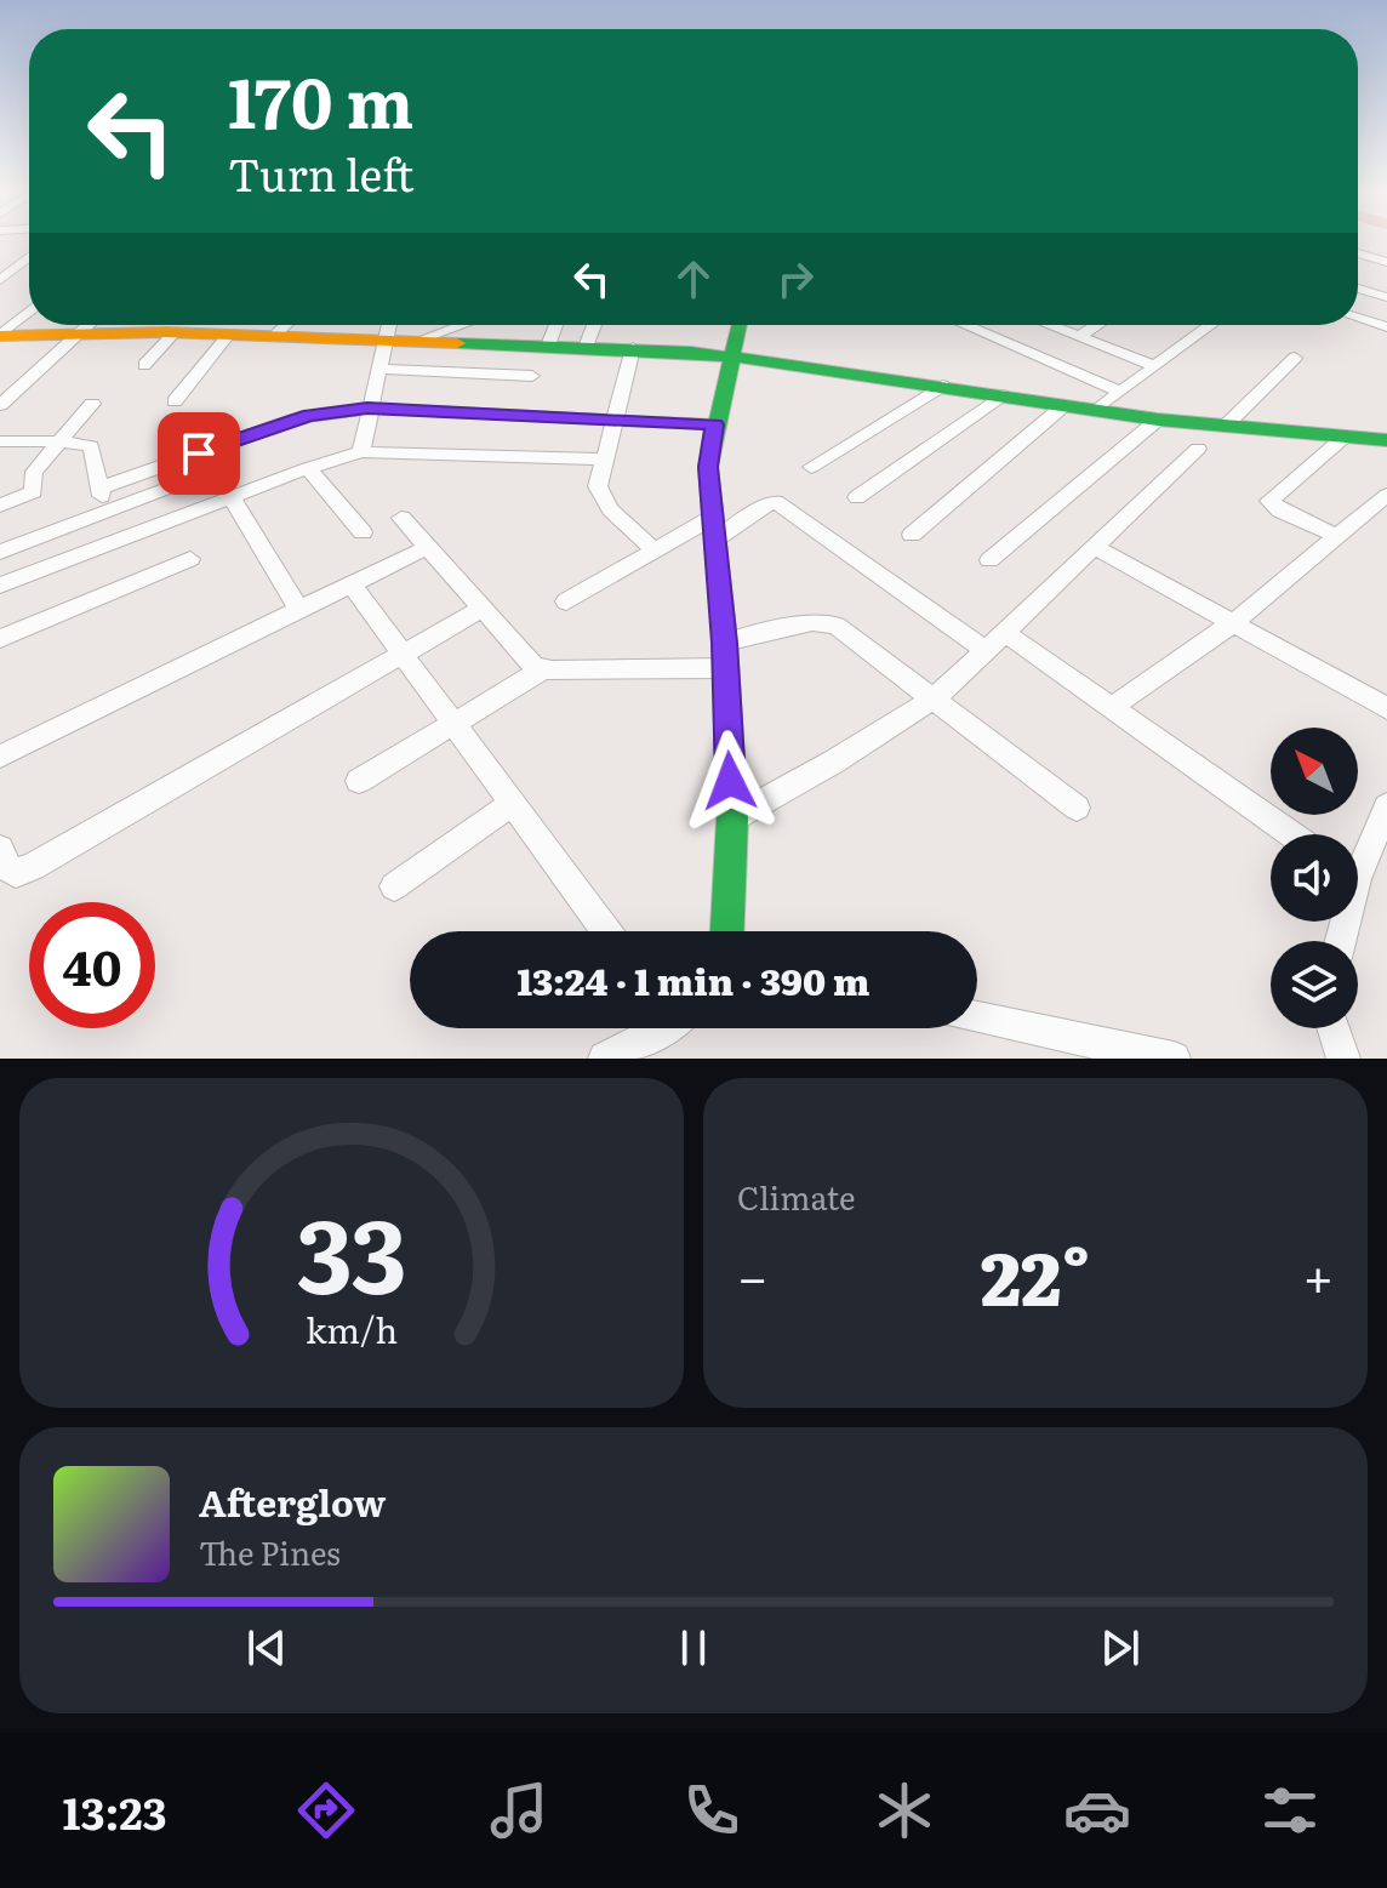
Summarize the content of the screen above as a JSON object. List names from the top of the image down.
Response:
{
  "north": "top left",
  "page": {
    "turn": ["170 m", "Turn left"],
    "limit": "40",
    "trip": "13:24 · 1 min · 390 m",
    "tile": "Climate",
    "heat": ["−", "22°", "+"],
    "song": ["Afterglow", "The Pines"],
    "tabs": "13:23",
    "gauge": ["33", "km/h"]
  }
}
